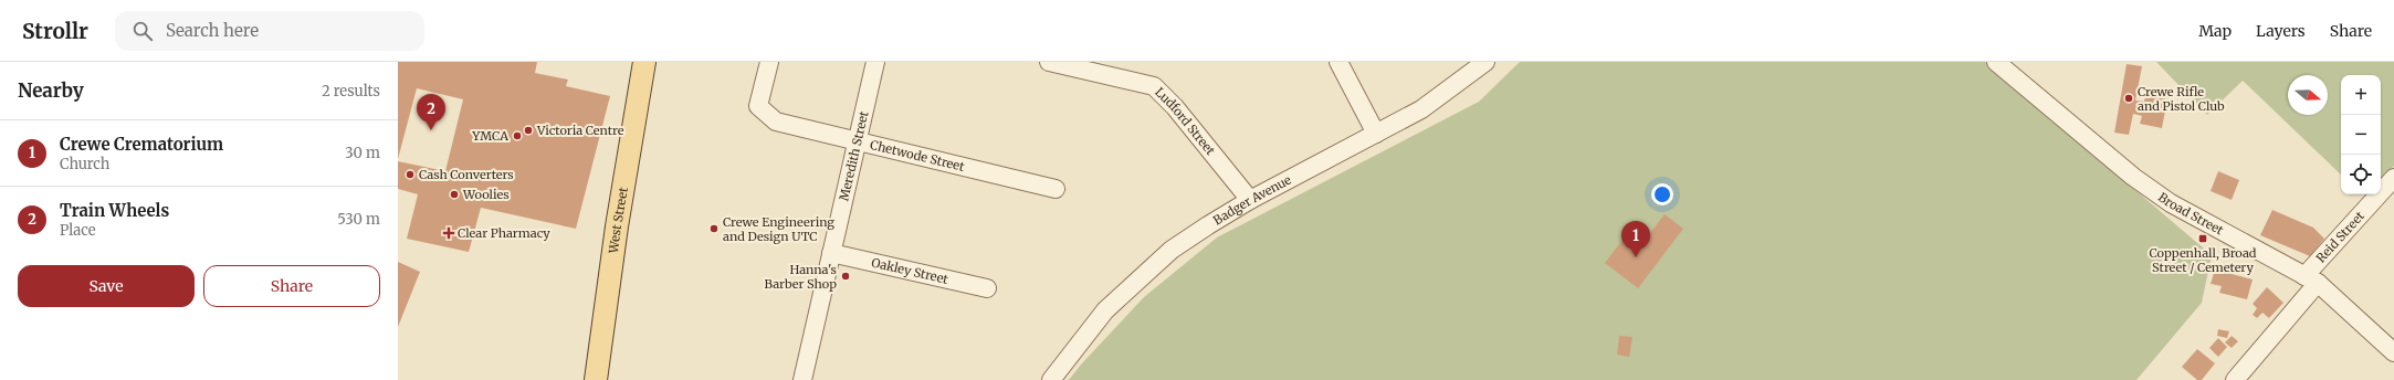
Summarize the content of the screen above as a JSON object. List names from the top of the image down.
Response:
{
  "streets": {
    "main road": ["West Street"],
    "street": [
      "Ludford Street",
      "Chetwode Street",
      "Meredith Street",
      "Badger Avenue",
      "Broad Street",
      "Reid Street",
      "Oakley Street"
    ]
  },
  "crossings": [
    ["Ludford Street", "Badger Avenue"],
    ["Chetwode Street", "Meredith Street"],
    ["Meredith Street", "Oakley Street"],
    ["Broad Street", "Reid Street"]
  ],
  "places": {
    "other": [
      "Crewe Rifle and Pistol Club",
      "Victoria Centre",
      "YMCA",
      "Cash Converters",
      "Woolies",
      "Crewe Engineering and Design UTC",
      "Hanna's Barber Shop"
    ],
    "health": ["Clear Pharmacy"],
    "transit": ["Coppenhall, Broad Street / Cemetery"]
  },
  "north": "right",
  "page": {
    "header": "Strollr",
    "search": "Search here",
    "nav": ["Map", "Layers", "Share"],
    "heading": ["Nearby", "2 results"],
    "map_buttons": ["+", "−"],
    "pins": ["2", "1"],
    "list": [
      {
        "mark": "1",
        "name": "Crewe Crematorium",
        "note": "Church",
        "value": "30 m"
      },
      {
        "mark": "2",
        "name": "Train Wheels",
        "note": "Place",
        "value": "530 m"
      }
    ],
    "buttons": ["Save", "Share"]
  }
}
